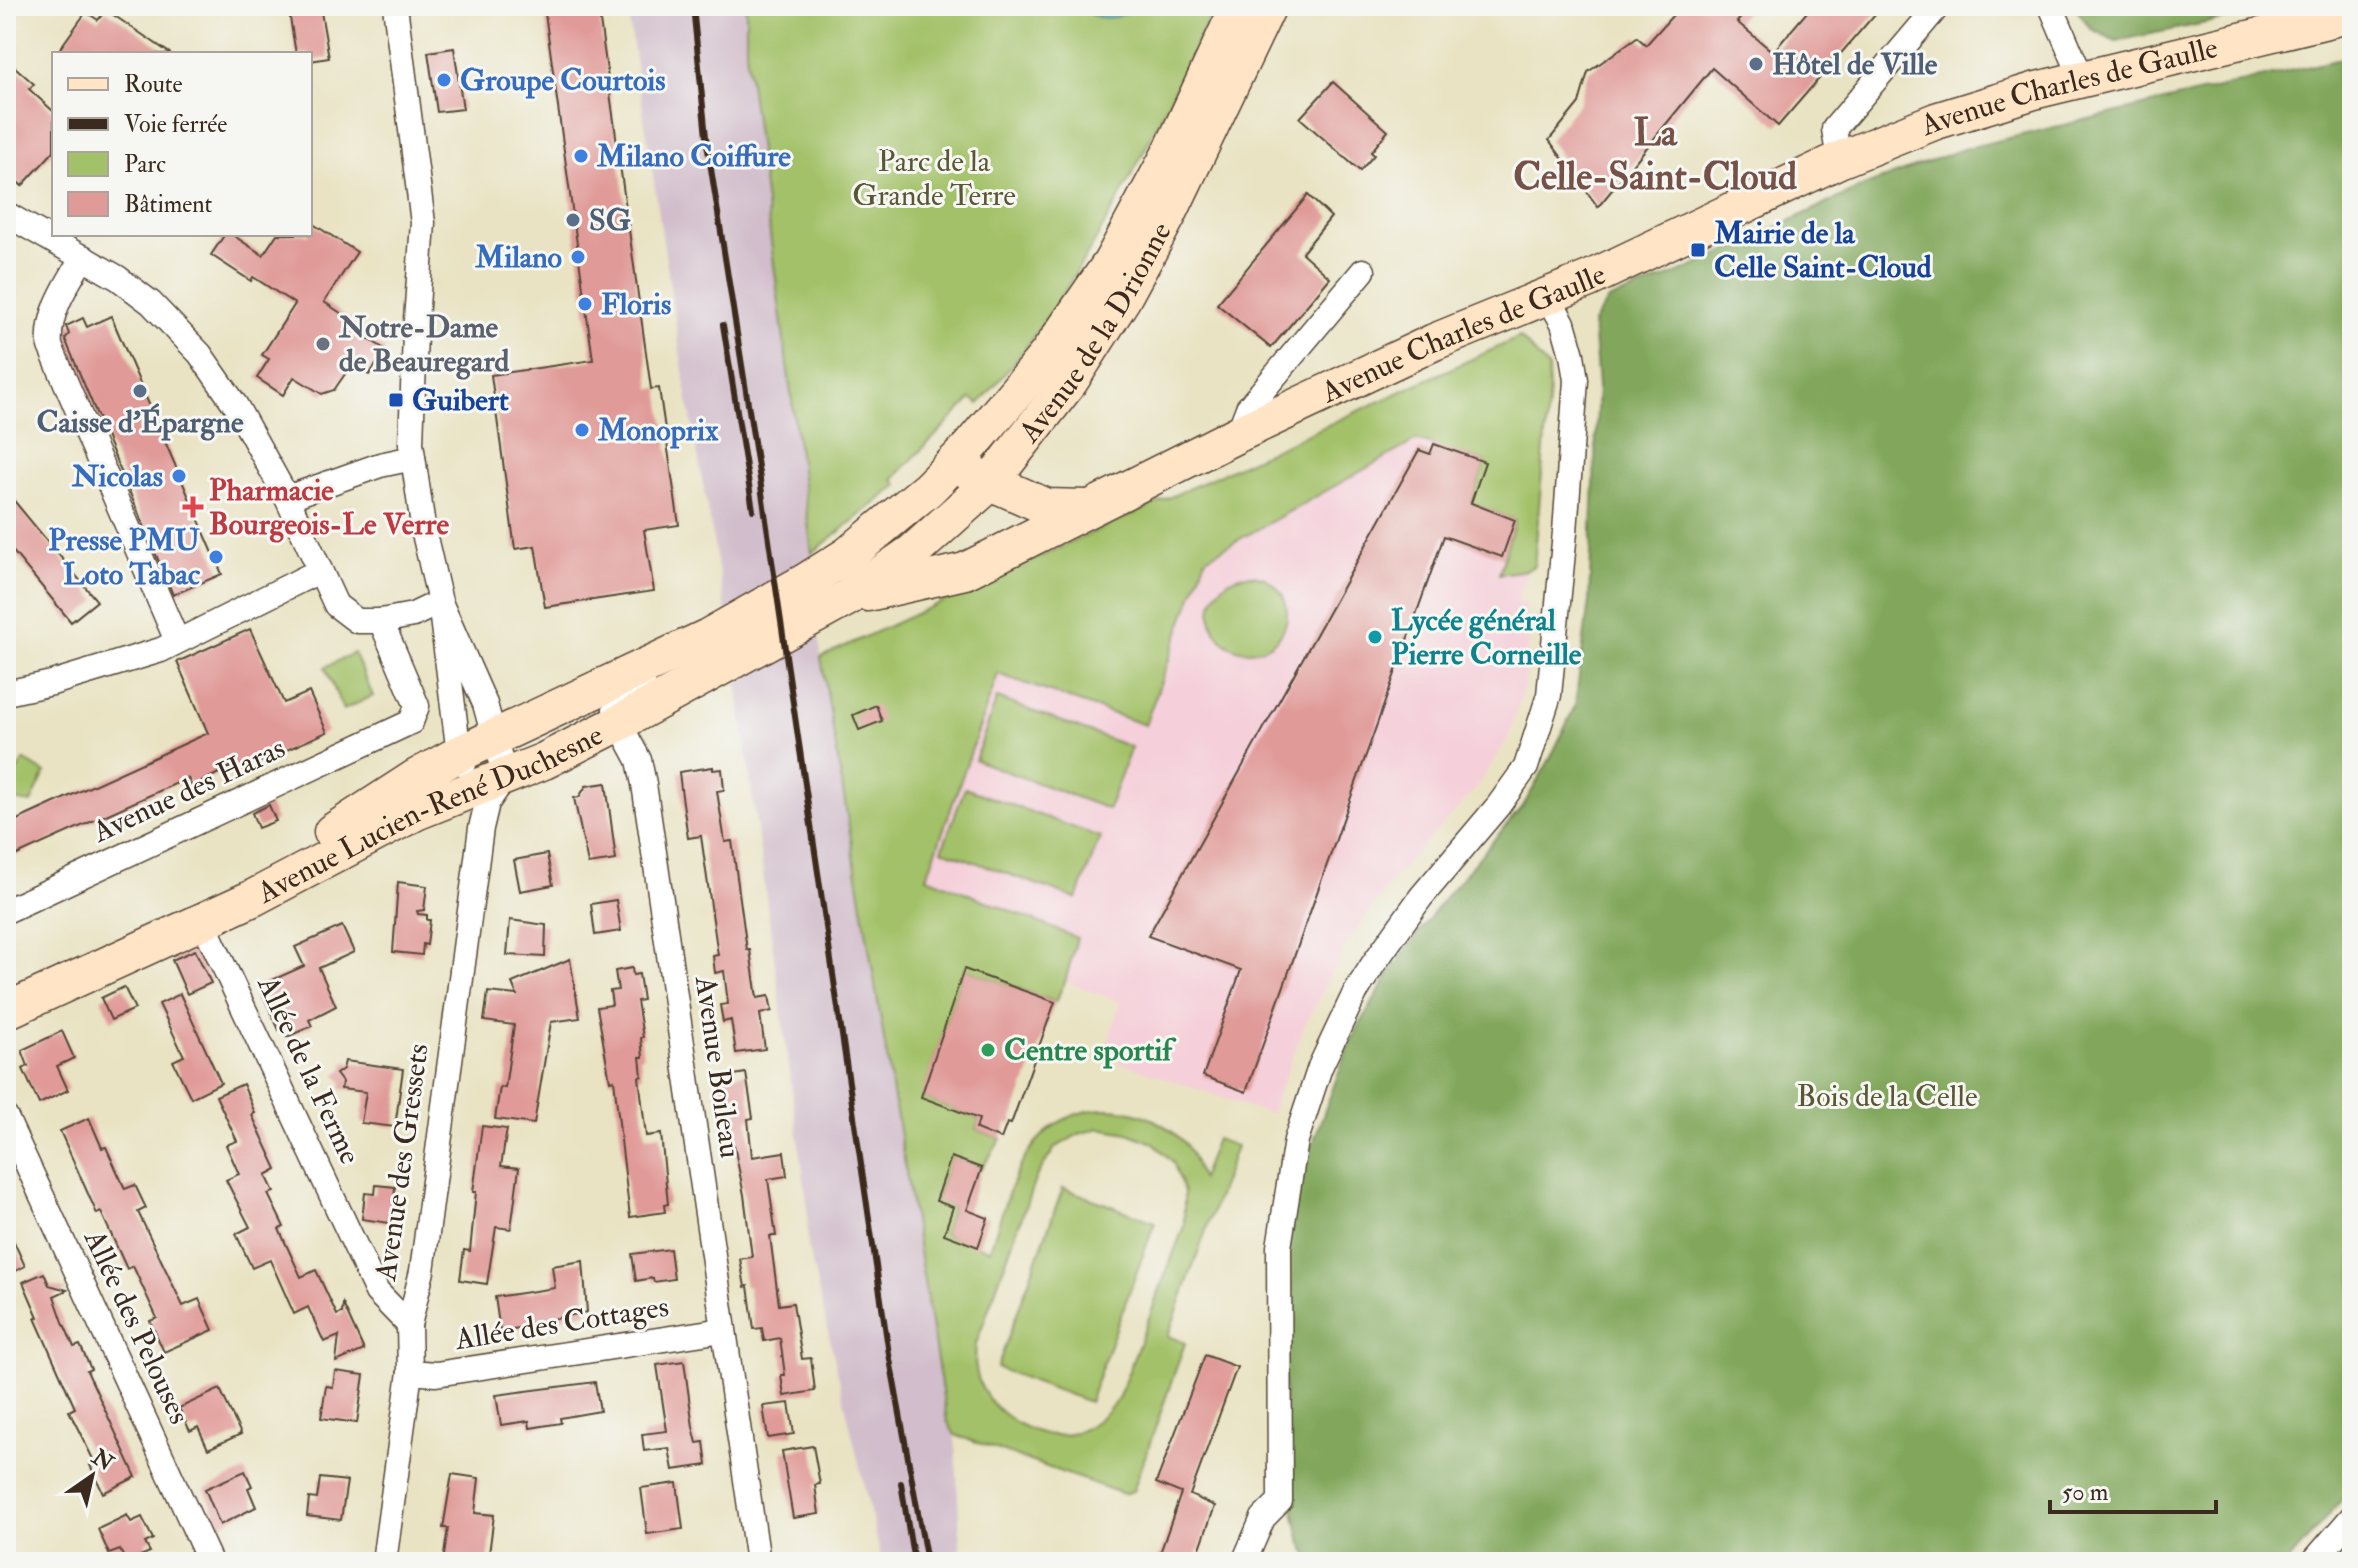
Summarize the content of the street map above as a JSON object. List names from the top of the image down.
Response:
{
  "streets": {
    "main road": ["Avenue Charles de Gaulle", "Avenue de la Drionne", "Avenue Lucien-René Duchesne"],
    "street": [
      "Avenue des Haras",
      "Avenue Boileau",
      "Allée de la Ferme",
      "Avenue des Gressets",
      "Allée des Cottages",
      "Allée des Pelouses"
    ]
  },
  "crossings": [
    ["Avenue Charles de Gaulle", "Avenue de la Drionne"],
    ["Avenue Charles de Gaulle", "Avenue Lucien-René Duchesne"],
    ["Avenue de la Drionne", "Avenue Lucien-René Duchesne"],
    ["Avenue Lucien-René Duchesne", "Avenue Boileau"],
    ["Avenue Lucien-René Duchesne", "Allée de la Ferme"],
    ["Avenue Lucien-René Duchesne", "Avenue des Gressets"],
    ["Avenue Boileau", "Allée des Cottages"],
    ["Allée de la Ferme", "Avenue des Gressets"],
    ["Avenue des Gressets", "Allée des Cottages"]
  ],
  "districts": ["La Celle-Saint-Cloud"],
  "parks": ["Parc de la Grande Terre", "Bois de la Celle"],
  "places": {
    "other": [
      "Hôtel de Ville",
      "Groupe Courtois",
      "Milano Coiffure",
      "SG",
      "Milano",
      "Floris",
      "Notre-Dame de Beauregard",
      "Caisse d'Épargne",
      "Monoprix",
      "Nicolas",
      "Presse PMU Loto Tabac",
      "Lycée général Pierre Corneille",
      "Centre sportif"
    ],
    "transit": ["Mairie de la Celle Saint-Cloud", "Guibert"],
    "health": ["Pharmacie Bourgeois-Le Verre"]
  },
  "legend": [
    "Route",
    "Voie ferrée",
    "Parc",
    "Bâtiment"
  ],
  "scale_bar": "50 m",
  "north": "top right"
}
